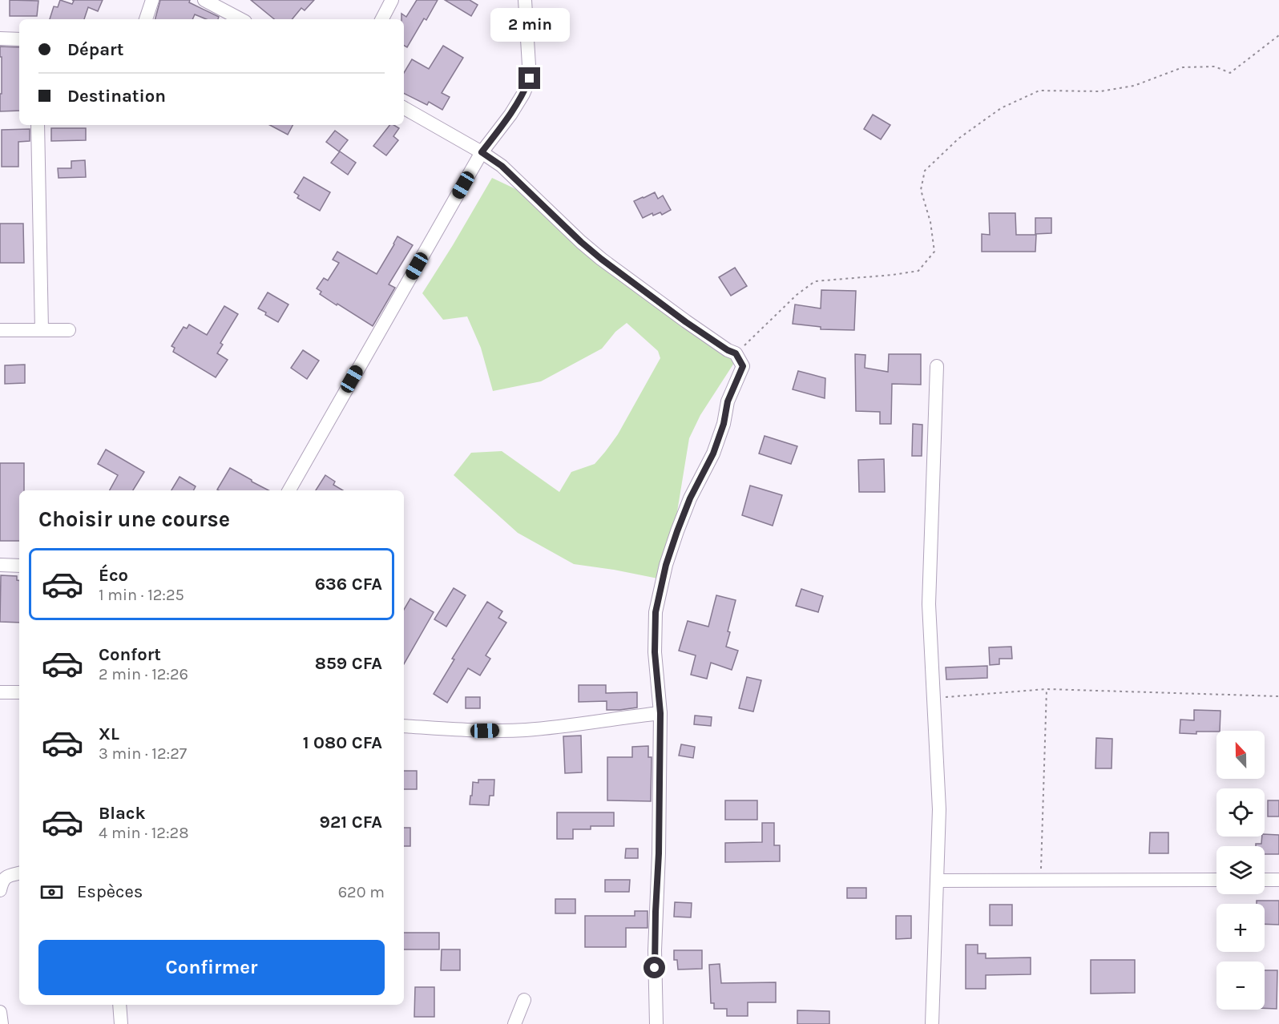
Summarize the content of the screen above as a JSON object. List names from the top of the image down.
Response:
{
  "north": "top",
  "page": {
    "bubble": "2 min",
    "banner": ["Départ", "Destination"],
    "heading": "Choisir une course",
    "list": [
      {
        "name": "Éco",
        "note": "1 min · 12:25",
        "value": "636 CFA"
      },
      {
        "name": "Confort",
        "note": "2 min · 12:26",
        "value": "859 CFA"
      },
      {
        "name": "XL",
        "note": "3 min · 12:27",
        "value": "1 080 CFA"
      },
      {
        "name": "Black",
        "note": "4 min · 12:28",
        "value": "921 CFA"
      }
    ],
    "map_buttons": ["+", "−"],
    "pay": ["Espèces", "620 m"],
    "buttons": "Confirmer"
  }
}
